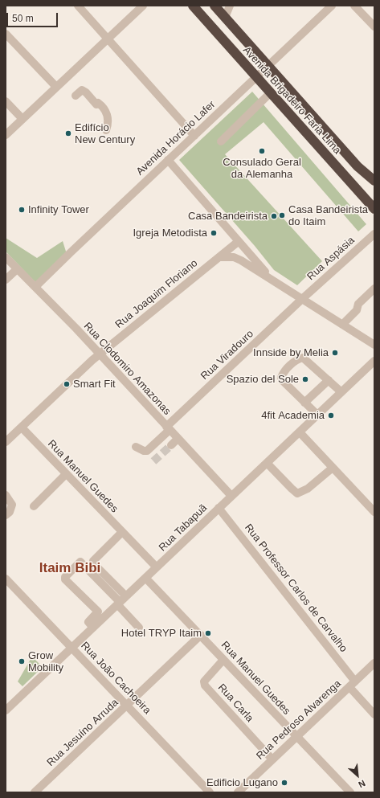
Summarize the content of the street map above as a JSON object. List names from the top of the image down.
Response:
{
  "streets": {
    "highway": ["Avenida Brigadeiro Faria Lima"],
    "street": [
      "Avenida Horácio Lafer",
      "Rua Aspásia",
      "Rua Joaquim Floriano",
      "Rua Viradouro",
      "Rua Clodomiro Amazonas",
      "Rua Manuel Guedes",
      "Rua Tabapuã",
      "Rua Professor Carlos de Carvalho",
      "Rua João Cachoeira",
      "Rua Carla",
      "Rua Pedroso Alvarenga",
      "Rua Jesuíno Arruda"
    ]
  },
  "crossings": [
    ["Avenida Brigadeiro Faria Lima", "Avenida Horácio Lafer"],
    ["Avenida Horácio Lafer", "Rua Clodomiro Amazonas"],
    ["Rua Aspásia", "Rua Viradouro"],
    ["Rua Joaquim Floriano", "Rua Clodomiro Amazonas"],
    ["Rua Joaquim Floriano", "Rua Manuel Guedes"],
    ["Rua Viradouro", "Rua Clodomiro Amazonas"],
    ["Rua Clodomiro Amazonas", "Rua Tabapuã"],
    ["Rua Manuel Guedes", "Rua Tabapuã"],
    ["Rua Manuel Guedes", "Rua Carla"],
    ["Rua Manuel Guedes", "Rua Pedroso Alvarenga"],
    ["Rua Manuel Guedes", "Rua Jesuíno Arruda"],
    ["Rua Tabapuã", "Rua Professor Carlos de Carvalho"],
    ["Rua Tabapuã", "Rua João Cachoeira"],
    ["Rua Professor Carlos de Carvalho", "Rua Pedroso Alvarenga"],
    ["Rua João Cachoeira", "Rua Jesuíno Arruda"],
    ["Rua Carla", "Rua Pedroso Alvarenga"]
  ],
  "districts": ["Itaim Bibi"],
  "places": [
    "Edifício New Century",
    "Consulado Geral da Alemanha",
    "Infinity Tower",
    "Casa Bandeirista do Itaim",
    "Casa Bandeirista",
    "Igreja Metodista",
    "Innside by Melia",
    "Spazio del Sole",
    "Smart Fit",
    "4fit Academia",
    "Hotel TRYP Itaim",
    "Grow Mobility",
    "Edificio Lugano"
  ],
  "scale_bar": "50 m",
  "north": "bottom right"
}
